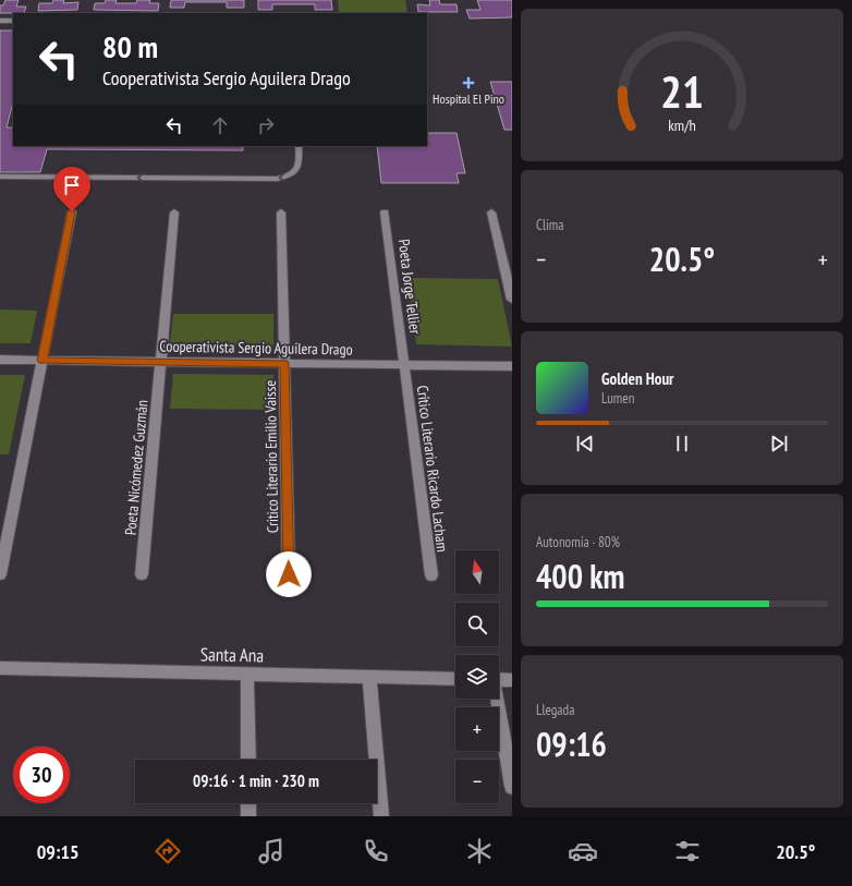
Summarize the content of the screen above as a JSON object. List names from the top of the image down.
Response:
{
  "streets": {
    "street": [
      "Poeta Jorge Tellier",
      "Cooperativista Sergio Aguilera Drago",
      "Critico Literario Emilio Vaisse",
      "Poeta Nicómedez Guzmán",
      "Crítico Literario Ricardo Lacham",
      "Santa Ana"
    ]
  },
  "crossings": [
    ["Poeta Jorge Tellier", "Cooperativista Sergio Aguilera Drago"],
    ["Poeta Jorge Tellier", "Crítico Literario Ricardo Lacham"],
    ["Cooperativista Sergio Aguilera Drago", "Critico Literario Emilio Vaisse"],
    ["Cooperativista Sergio Aguilera Drago", "Poeta Nicómedez Guzmán"],
    ["Cooperativista Sergio Aguilera Drago", "Crítico Literario Ricardo Lacham"]
  ],
  "places": {
    "health": ["Hospital El Pino"]
  },
  "north": "top",
  "page": {
    "turn": ["80 m", "Cooperativista Sergio Aguilera Drago"],
    "tile": [
      "Clima",
      ["Autonomía · 80%", "400 km"],
      ["Llegada", "09:16"]
    ],
    "heat": ["−", "20.5°", "+"],
    "song": ["Golden Hour", "Lumen"],
    "map_buttons": ["+", "−"],
    "limit": "30",
    "trip": "09:16 · 1 min · 230 m",
    "tabs": ["09:15", "20.5°"],
    "gauge": ["21", "km/h"]
  }
}
